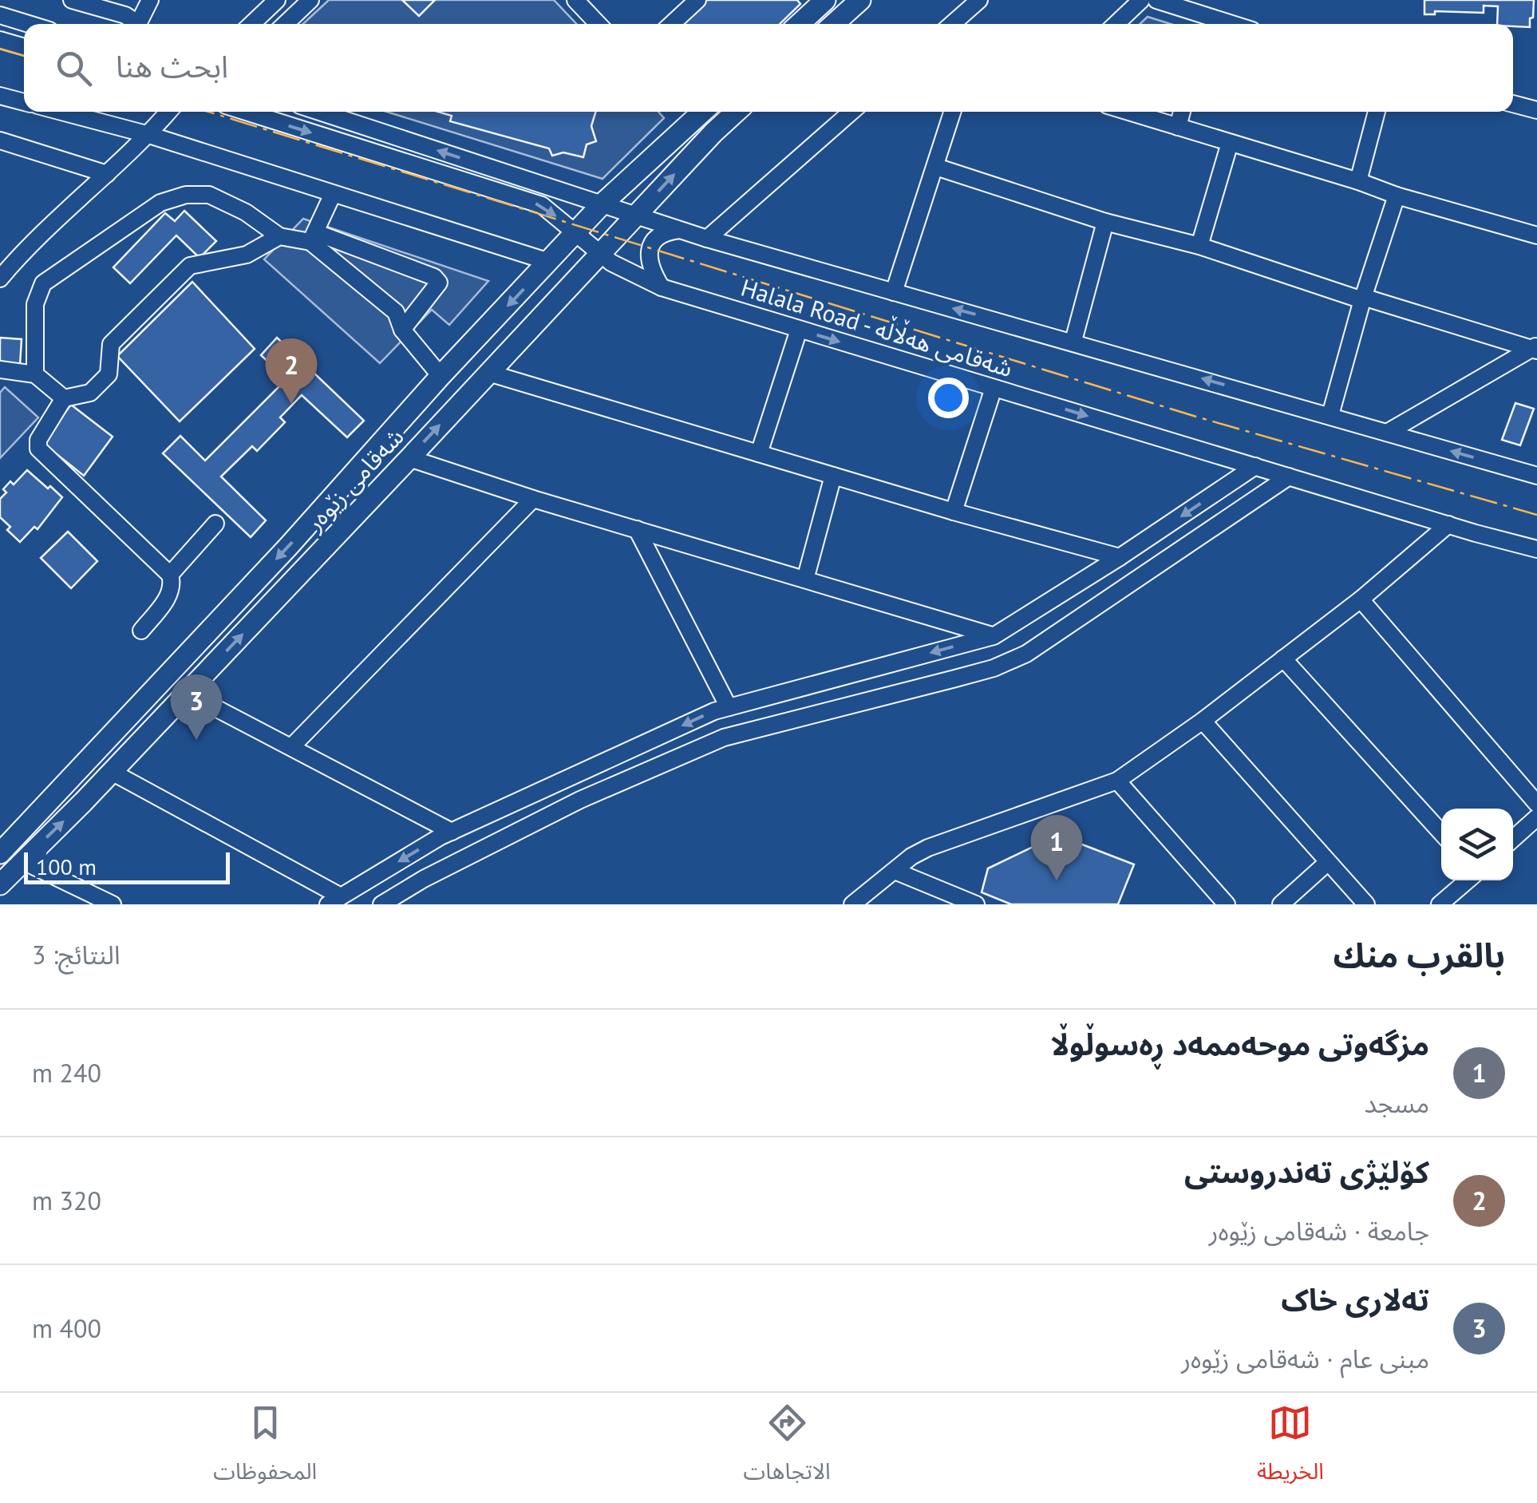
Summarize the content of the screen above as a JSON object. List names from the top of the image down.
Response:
{
  "streets": {
    "main road": ["شەقامی زێوەر"],
    "street": ["Halala Road - شەقامی هەڵاڵە"]
  },
  "crossings": [
    ["Halala Road - شەقامی هەڵاڵە", "شەقامی زێوەر"]
  ],
  "scale_bar": "100 m",
  "page": {
    "search": "ابحث هنا",
    "pins": ["2", "3", "1"],
    "scale": "100 m",
    "heading": ["بالقرب منك", "النتائج: 3"],
    "list": [
      {
        "mark": "1",
        "name": "مزگەوتی موحەممەد ڕەسوڵوڵا",
        "note": "مسجد",
        "value": "240 m"
      },
      {
        "mark": "2",
        "name": "کۆلێژی تەندروستی",
        "note": "جامعة · شەقامی زێوەر",
        "value": "320 m"
      },
      {
        "mark": "3",
        "name": "تەلاری خاک",
        "note": "مبنى عام · شەقامی زێوەر",
        "value": "400 m"
      }
    ],
    "nav": ["الخريطة", "الاتجاهات", "المحفوظات"]
  }
}
